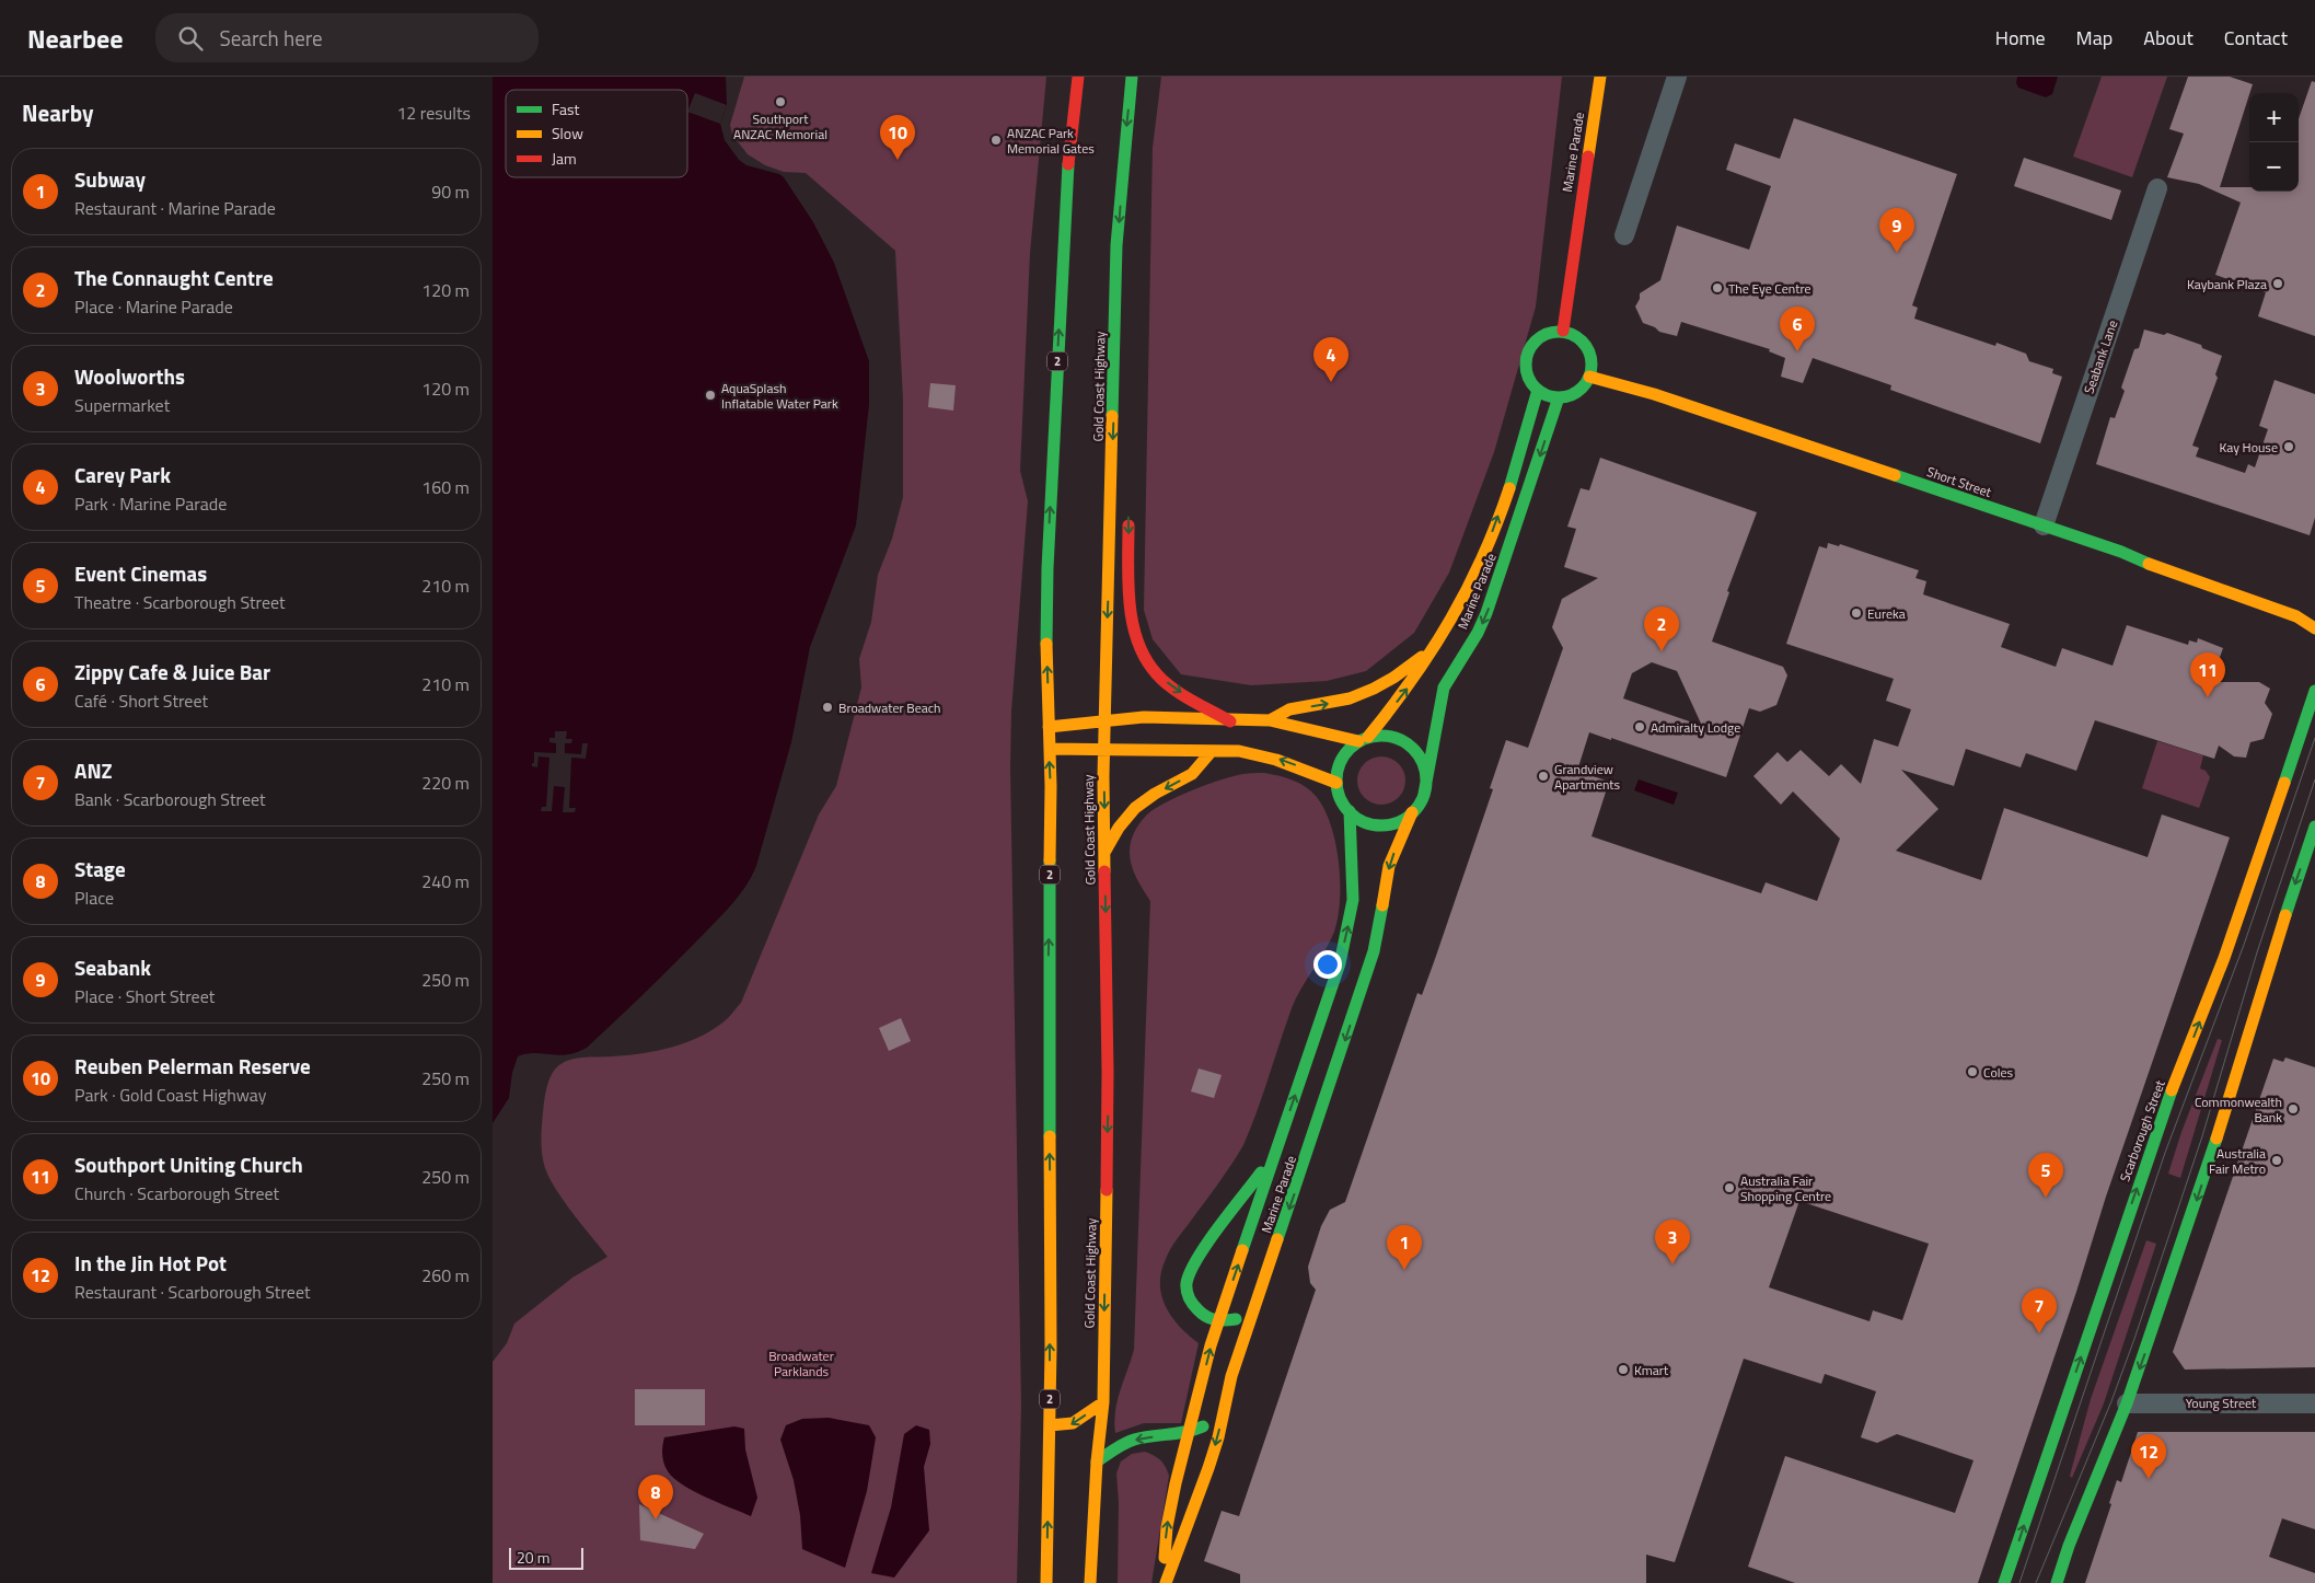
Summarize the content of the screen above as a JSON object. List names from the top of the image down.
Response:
{
  "streets": {
    "main road": [
      "Marine Parade",
      "2",
      "Gold Coast Highway",
      "Short Street",
      "Scarborough Street"
    ],
    "street": ["Seabank Lane", "Young Street"]
  },
  "crossings": [
    ["Marine Parade", "Short Street"],
    ["Seabank Lane", "Short Street"]
  ],
  "parks": ["Broadwater Parklands"],
  "places": [
    "Southport ANZAC Memorial",
    "ANZAC Park Memorial Gates",
    "Kaybank Plaza",
    "The Eye Centre",
    "AquaSplash Inflatable Water Park",
    "Kay House",
    "Eureka",
    "Broadwater Beach",
    "Admiralty Lodge",
    "Grandview Apartments",
    "Coles",
    "Commonwealth Bank",
    "Australia Fair Metro",
    "Australia Fair Shopping Centre",
    "Kmart"
  ],
  "legend": ["Fast", "Slow", "Jam"],
  "scale_bar": "20 m",
  "page": {
    "header": "Nearbee",
    "search": "Search here",
    "nav": [
      "Home",
      "Map",
      "About",
      "Contact"
    ],
    "heading": ["Nearby", "12 results"],
    "map_buttons": ["+", "−"],
    "pins": [
      "10",
      "9",
      "6",
      "4",
      "2",
      "11",
      "5",
      "3",
      "1",
      "7",
      "12",
      "8"
    ],
    "list": [
      {
        "mark": "1",
        "name": "Subway",
        "note": "Restaurant · Marine Parade",
        "value": "90 m"
      },
      {
        "mark": "2",
        "name": "The Connaught Centre",
        "note": "Place · Marine Parade",
        "value": "120 m"
      },
      {
        "mark": "3",
        "name": "Woolworths",
        "note": "Supermarket",
        "value": "120 m"
      },
      {
        "mark": "4",
        "name": "Carey Park",
        "note": "Park · Marine Parade",
        "value": "160 m"
      },
      {
        "mark": "5",
        "name": "Event Cinemas",
        "note": "Theatre · Scarborough Street",
        "value": "210 m"
      },
      {
        "mark": "6",
        "name": "Zippy Cafe & Juice Bar",
        "note": "Café · Short Street",
        "value": "210 m"
      },
      {
        "mark": "7",
        "name": "ANZ",
        "note": "Bank · Scarborough Street",
        "value": "220 m"
      },
      {
        "mark": "8",
        "name": "Stage",
        "note": "Place",
        "value": "240 m"
      },
      {
        "mark": "9",
        "name": "Seabank",
        "note": "Place · Short Street",
        "value": "250 m"
      },
      {
        "mark": "10",
        "name": "Reuben Pelerman Reserve",
        "note": "Park · Gold Coast Highway",
        "value": "250 m"
      },
      {
        "mark": "11",
        "name": "Southport Uniting Church",
        "note": "Church · Scarborough Street",
        "value": "250 m"
      },
      {
        "mark": "12",
        "name": "In the Jin Hot Pot",
        "note": "Restaurant · Scarborough Street",
        "value": "260 m"
      }
    ],
    "scale": "20 m"
  }
}
